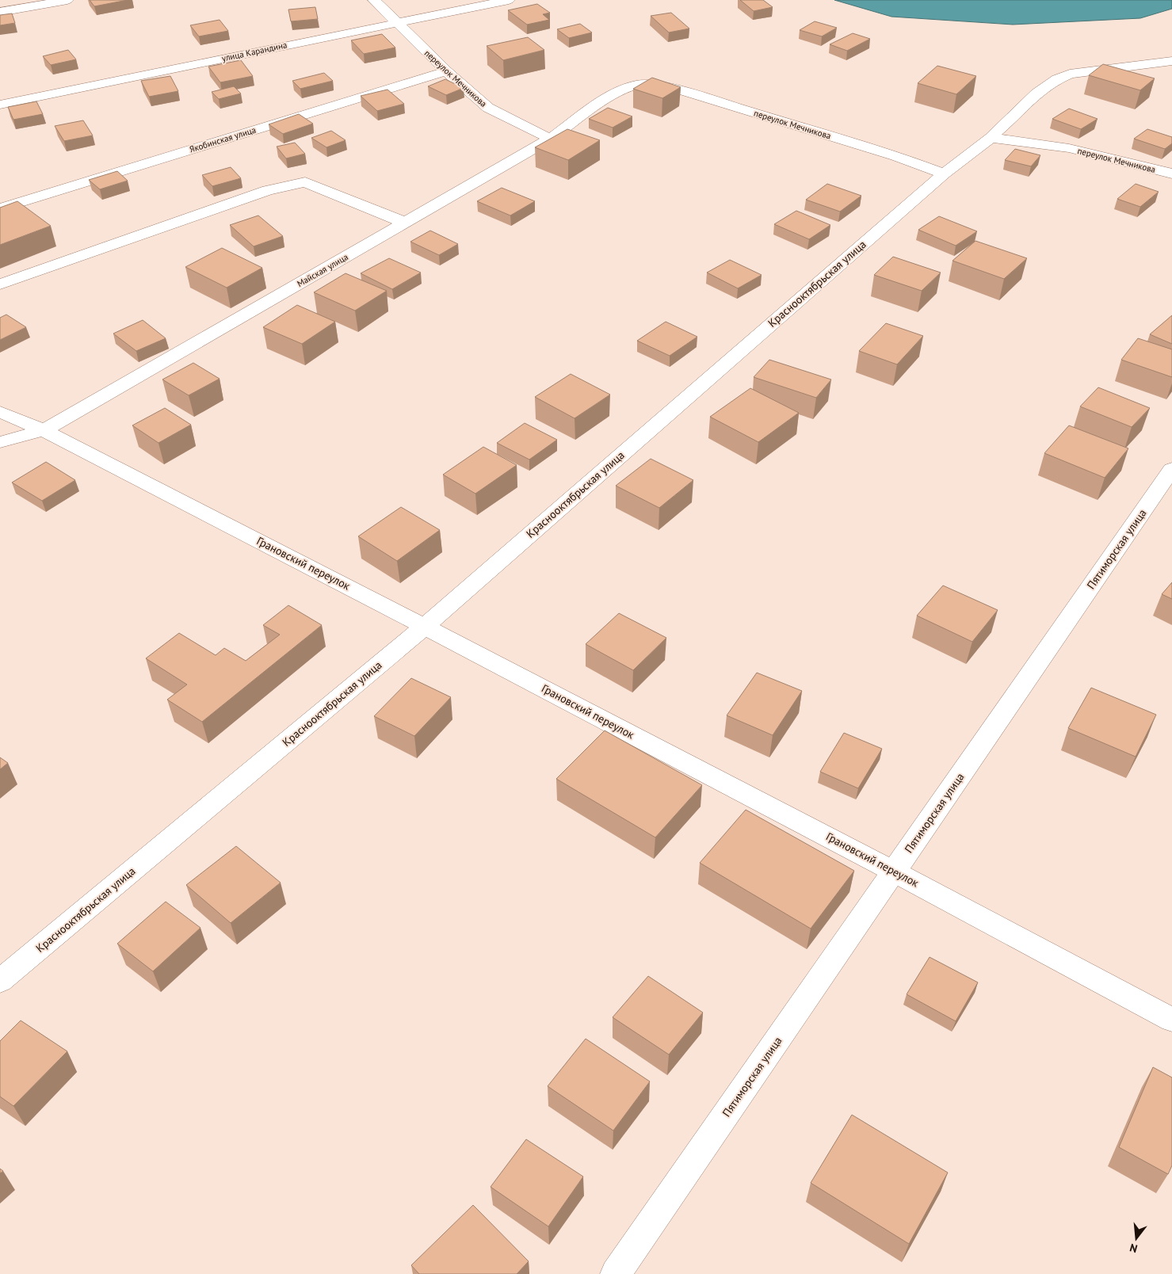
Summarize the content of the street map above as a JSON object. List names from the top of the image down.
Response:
{
  "streets": {
    "street": [
      "улица Карандина",
      "переулок Мечникова",
      "Якобинская улица",
      "Майская улица",
      "Краснооктябрьская улица",
      "Пятиморская улица",
      "Грановский переулок"
    ]
  },
  "crossings": [
    ["улица Карандина", "переулок Мечникова"],
    ["переулок Мечникова", "Якобинская улица"],
    ["переулок Мечникова", "Майская улица"],
    ["переулок Мечникова", "Краснооктябрьская улица"],
    ["Майская улица", "Грановский переулок"],
    ["Краснооктябрьская улица", "Грановский переулок"],
    ["Пятиморская улица", "Грановский переулок"]
  ],
  "north": "bottom"
}
